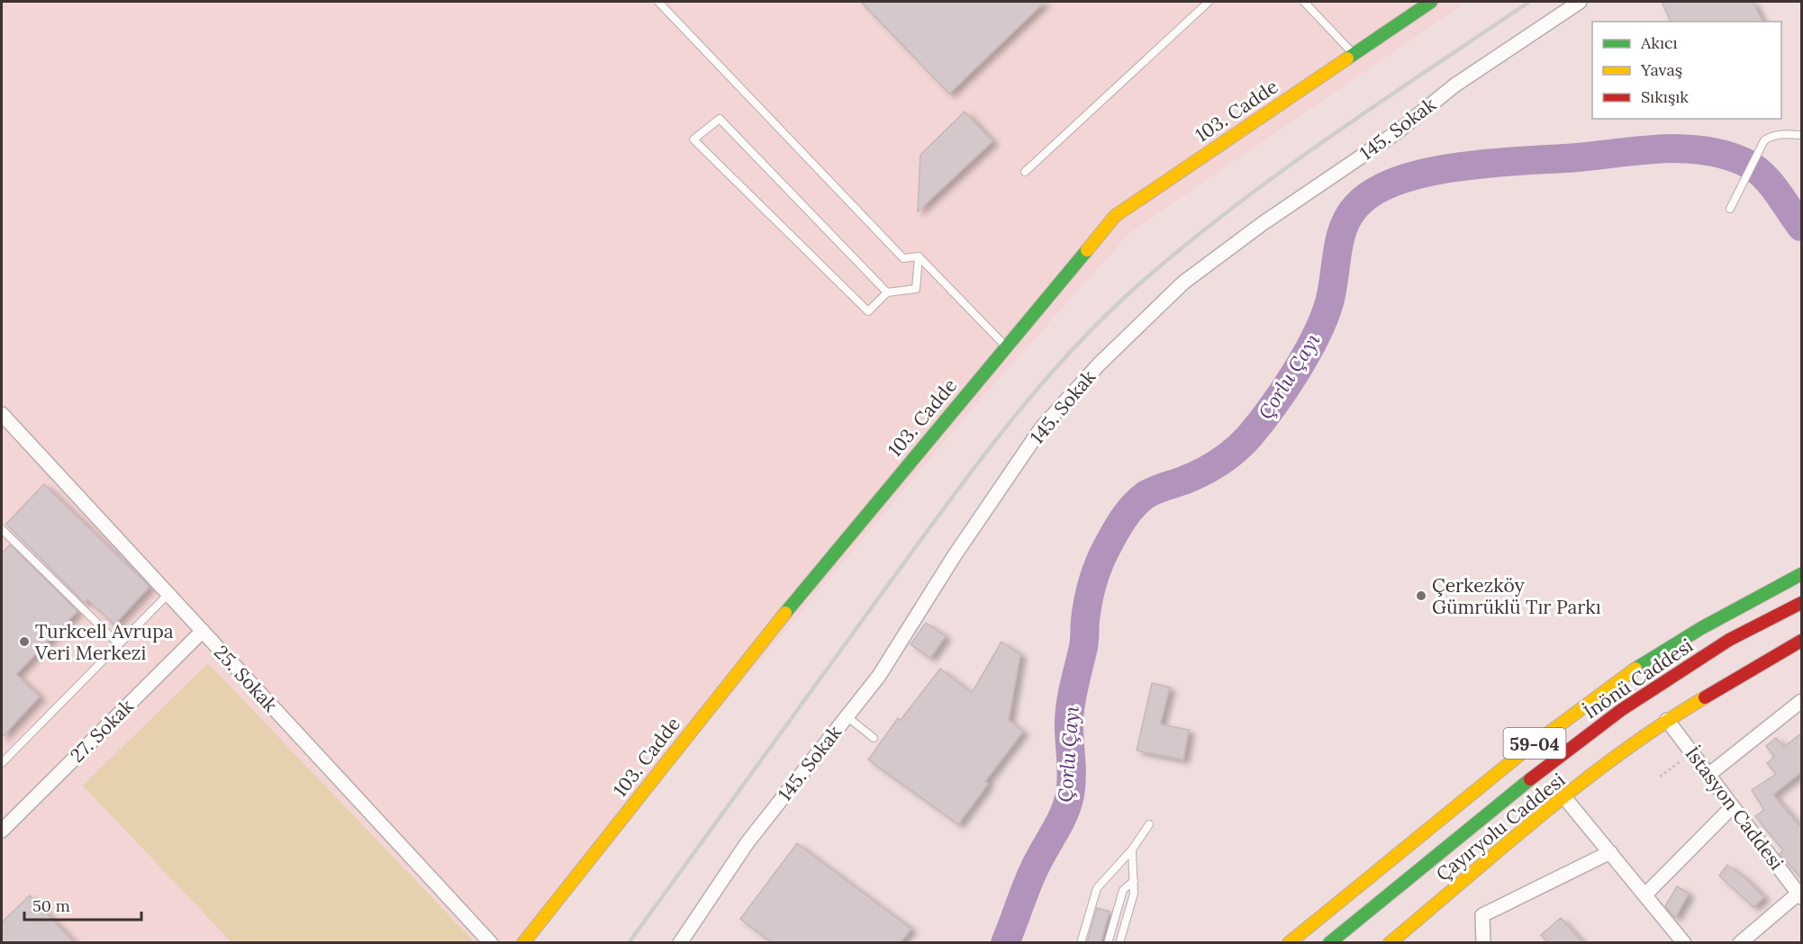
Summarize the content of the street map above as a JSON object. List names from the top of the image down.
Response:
{
  "streets": {
    "street": [
      "103. Cadde",
      "145. Sokak",
      "25. Sokak",
      "İnönü Caddesi",
      "27. Sokak",
      "59-04",
      "İstasyon Caddesi",
      "Çayıryolu Caddesi"
    ]
  },
  "crossings": [
    ["25. Sokak", "27. Sokak"],
    ["İstasyon Caddesi", "Çayıryolu Caddesi"]
  ],
  "water": ["Çorlu Çayı"],
  "places": ["Çerkezköy Gümrüklü Tır Parkı", "Turkcell Avrupa Veri Merkezi"],
  "legend": ["Akıcı", "Yavaş", "Sıkışık"],
  "scale_bar": "50 m"
}
